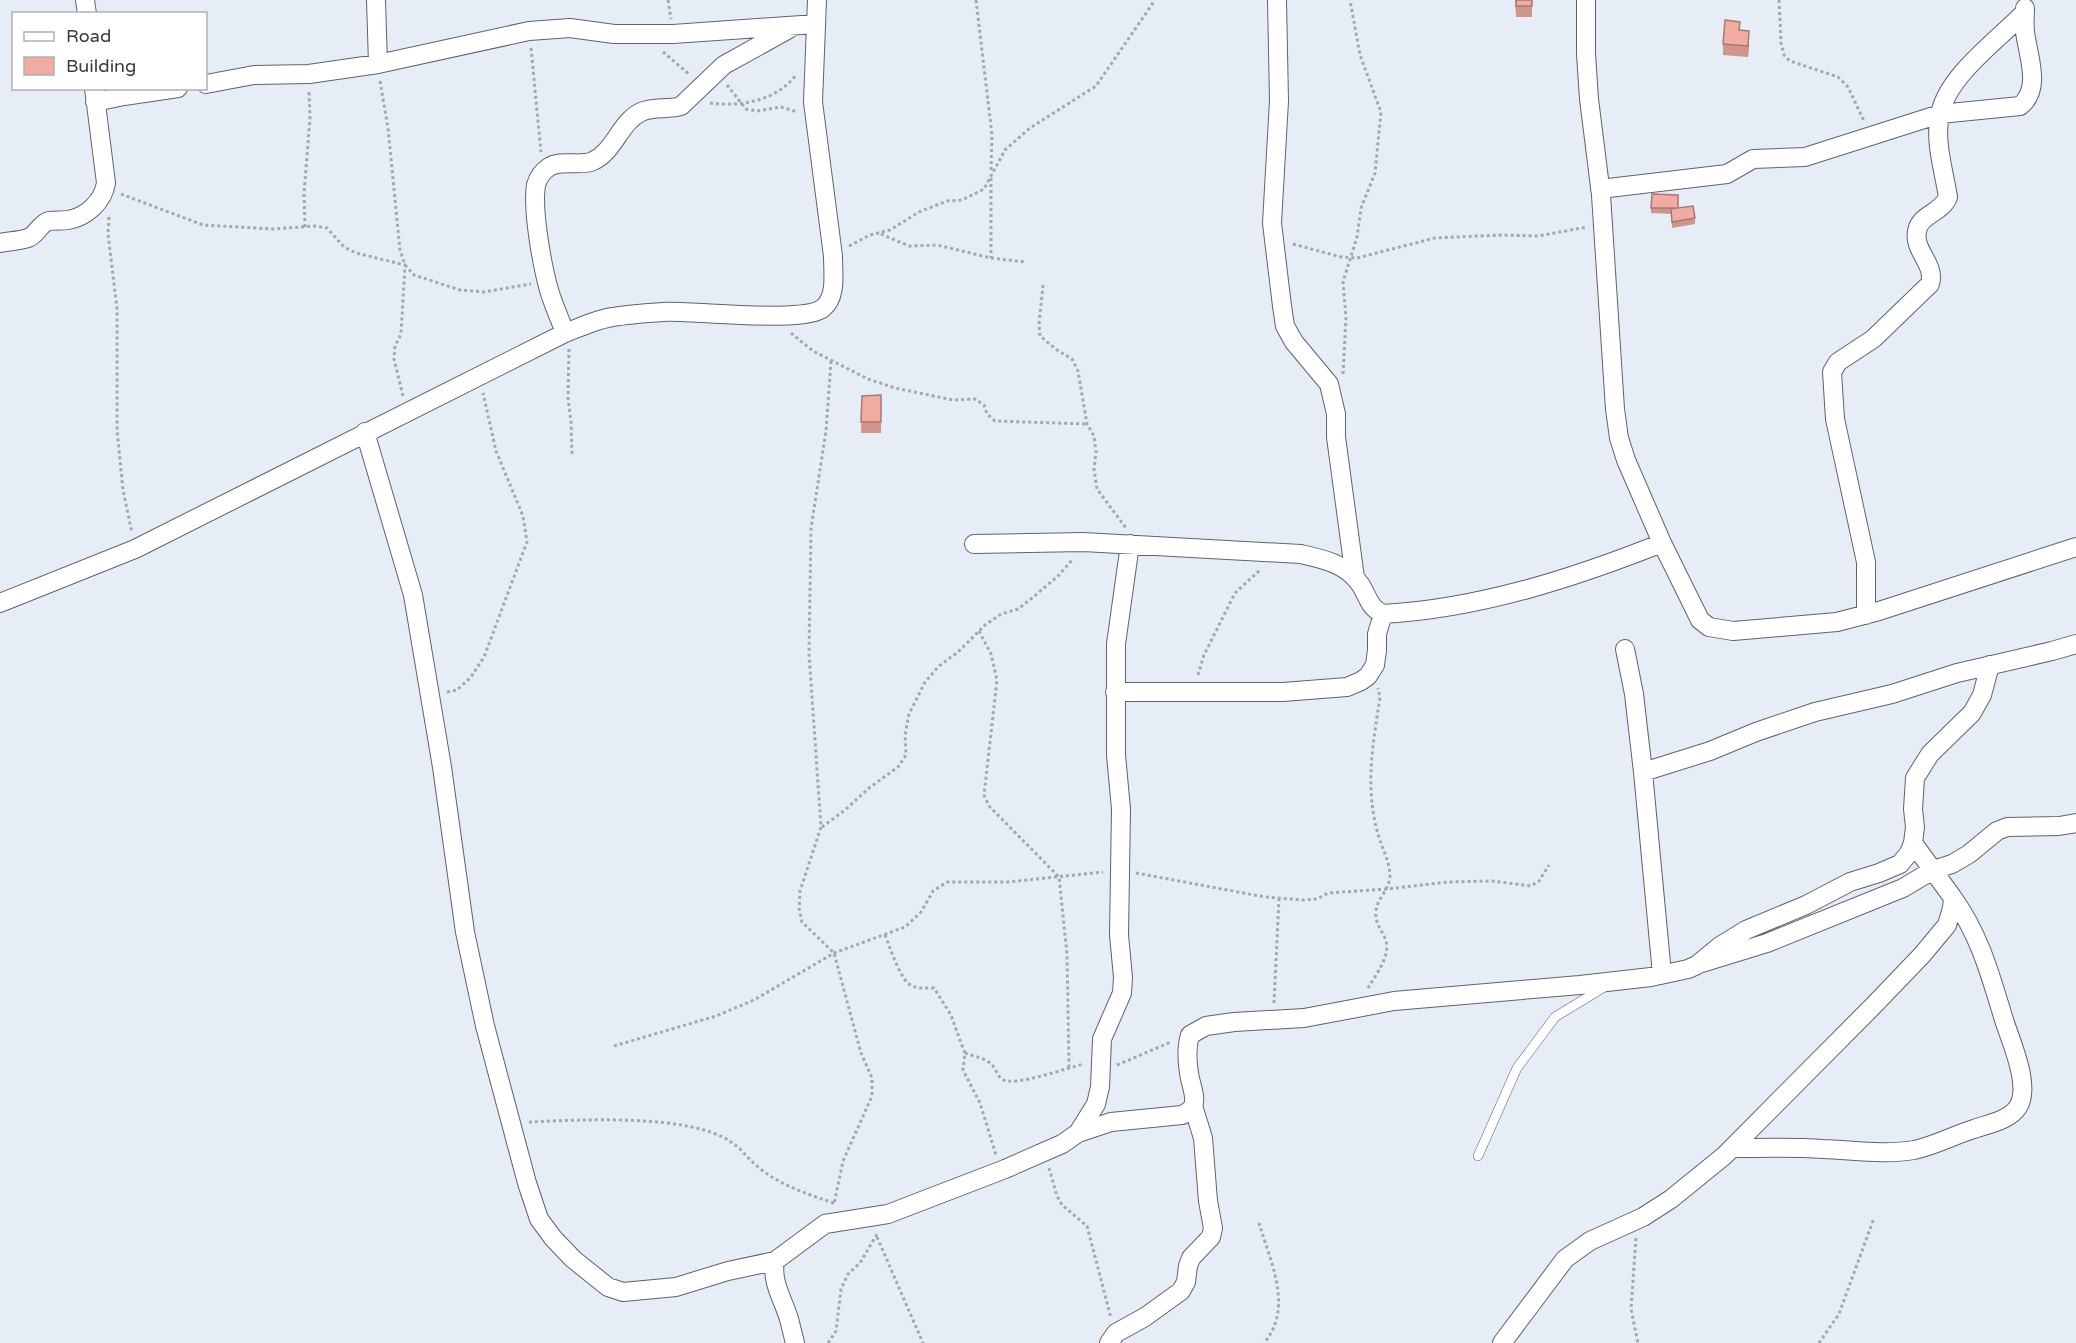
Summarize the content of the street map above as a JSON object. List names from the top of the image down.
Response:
{
  "legend": ["Road", "Building"]
}
